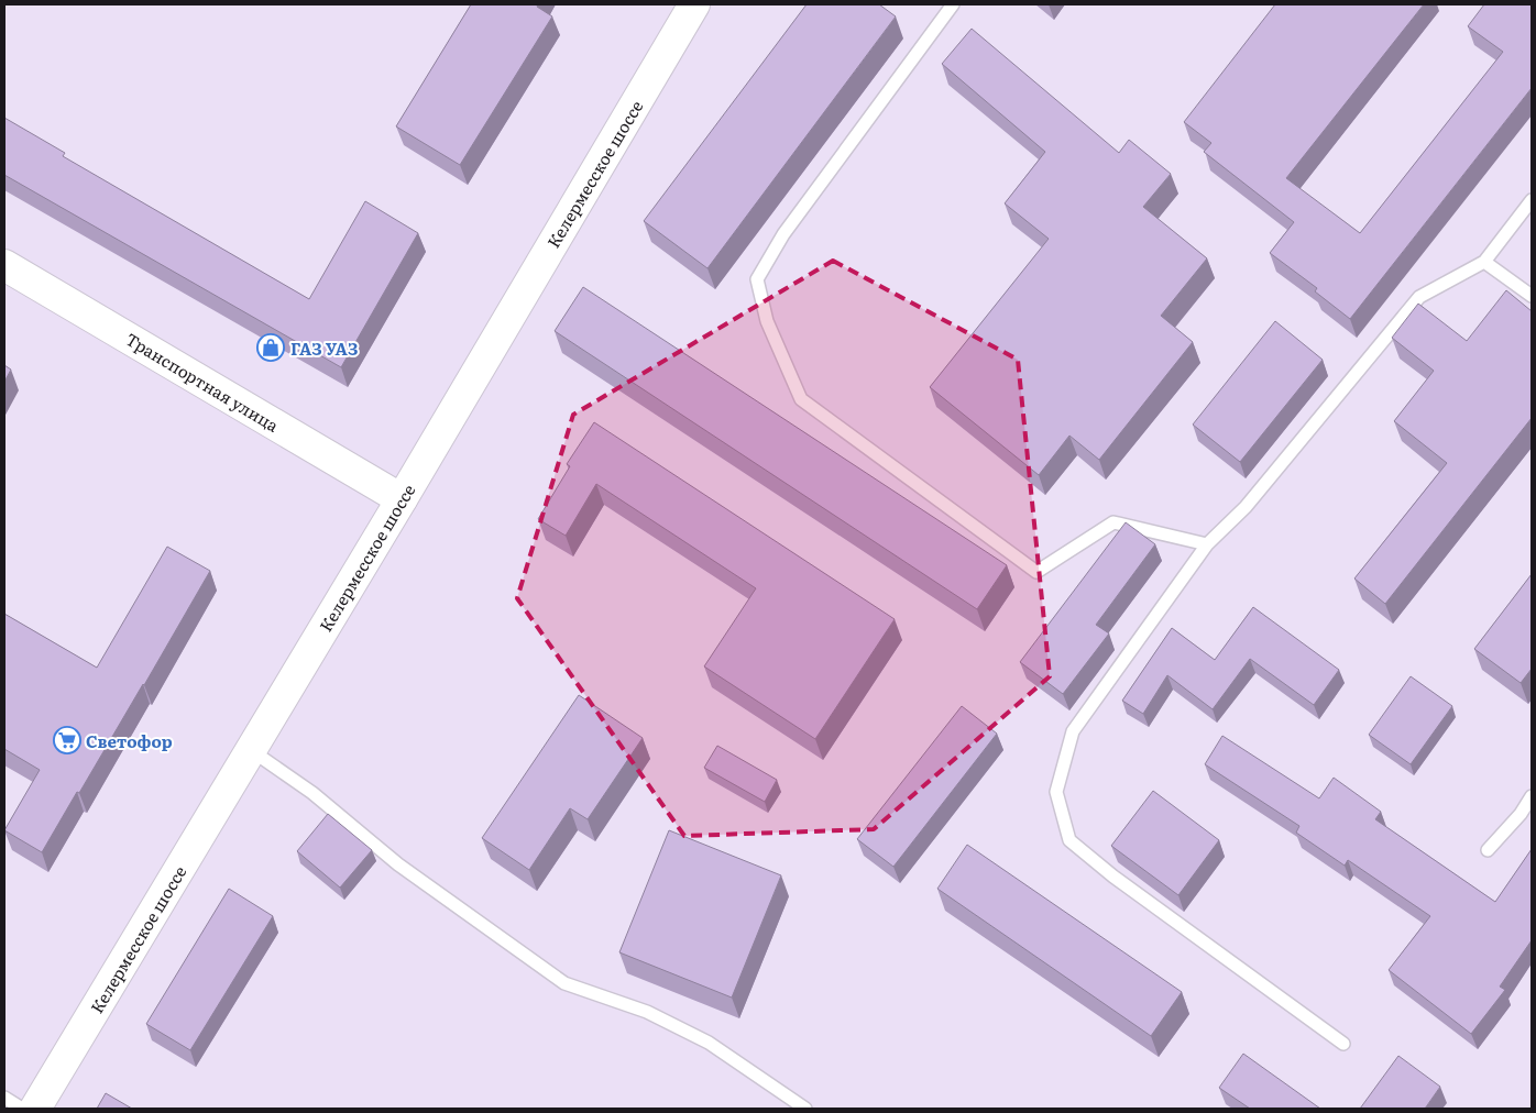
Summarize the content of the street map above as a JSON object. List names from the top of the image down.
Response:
{
  "streets": {
    "main road": ["Келермесское шоссе", "Транспортная улица"]
  },
  "crossings": [
    ["Келермесское шоссе", "Транспортная улица"]
  ],
  "places": {
    "shop": ["ГАЗ УАЗ"],
    "supermarket": ["Светофор"]
  }
}
